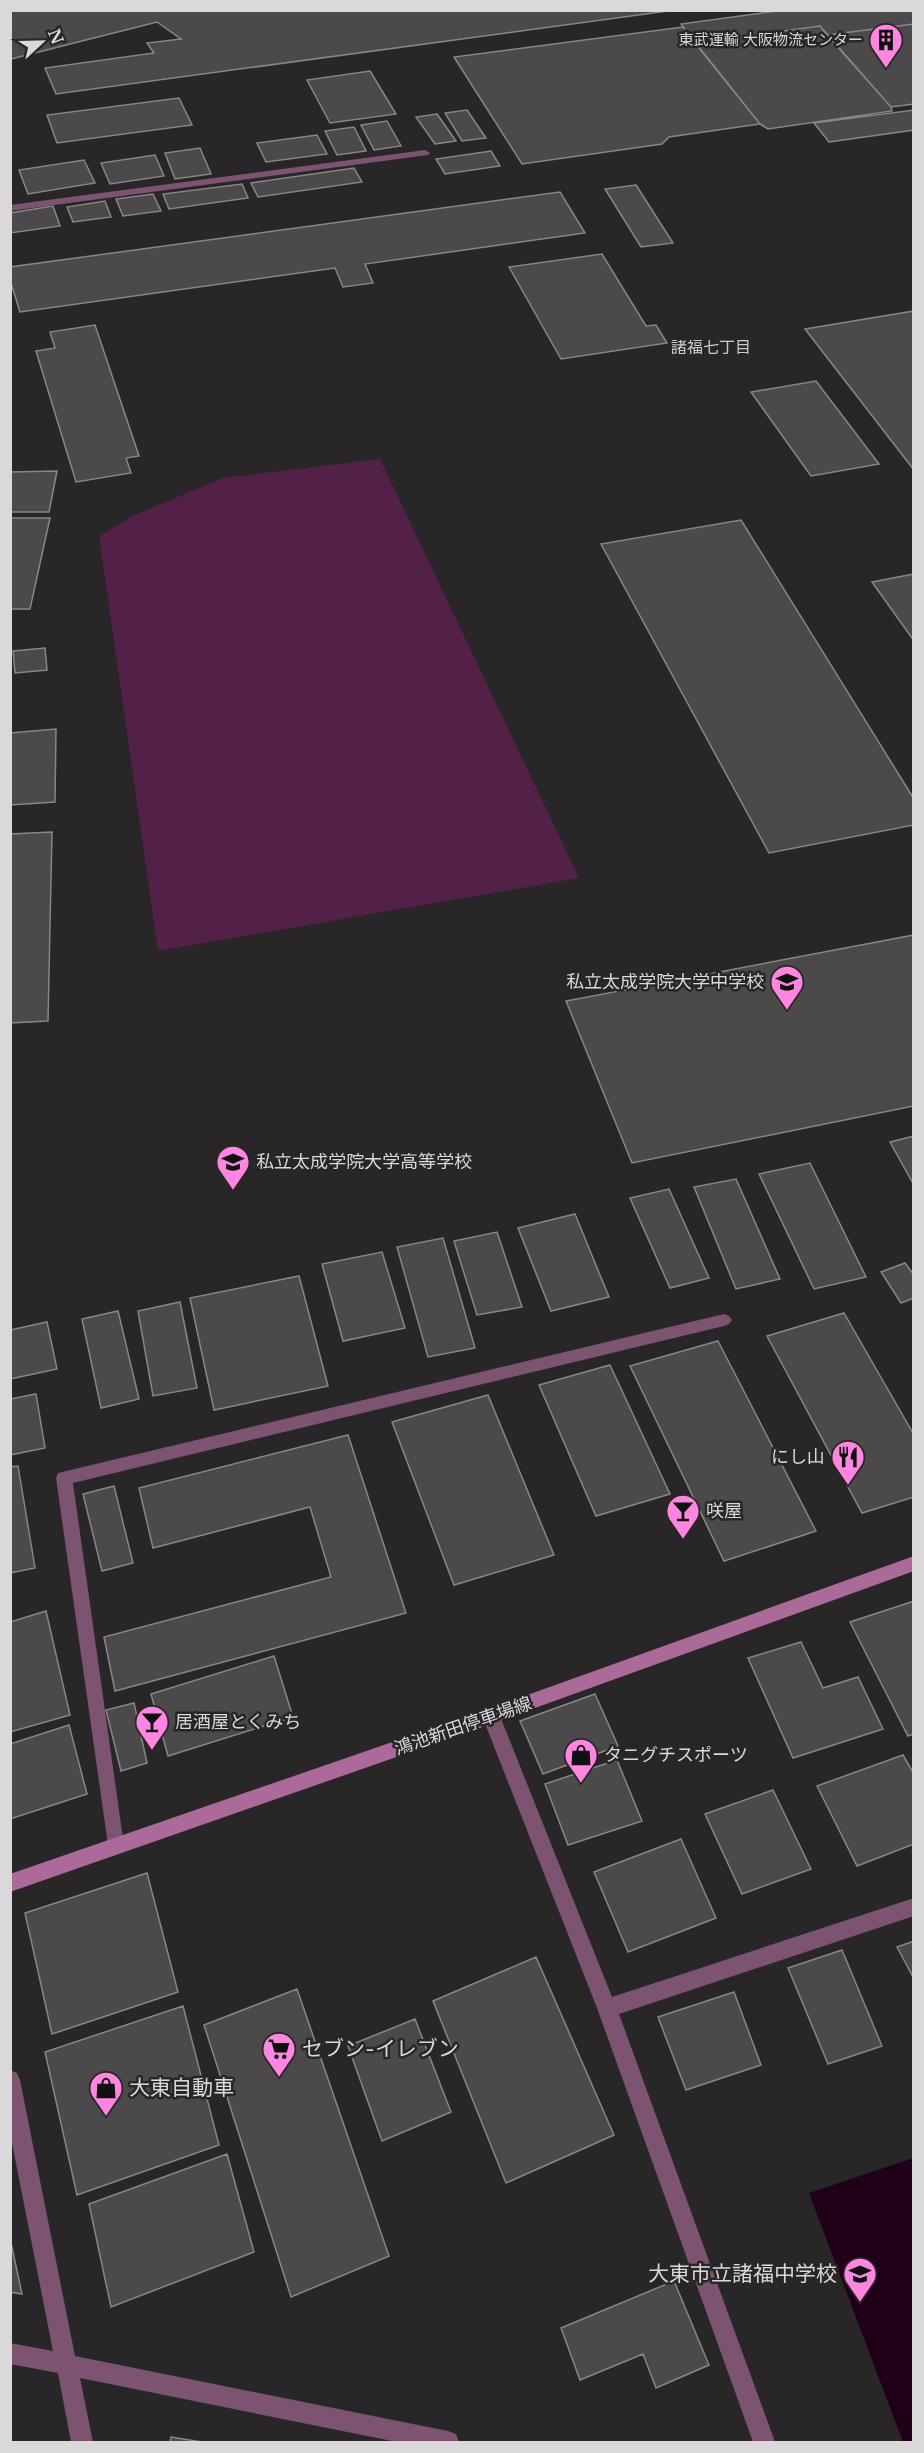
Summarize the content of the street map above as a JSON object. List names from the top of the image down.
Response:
{
  "streets": {
    "main road": ["鴻池新田停車場線"]
  },
  "districts": ["諸福七丁目"],
  "places": {
    "building": ["東武運輸 大阪物流センター"],
    "school or university": ["私立太成学院大学中学校", "私立太成学院大学高等学校", "大東市立諸福中学校"],
    "restaurant": ["にし山"],
    "bar": ["咲屋", "居酒屋とくみち"],
    "shop": ["タニグチスポーツ", "大東自動車"],
    "supermarket": ["セブン-イレブン"]
  },
  "north": "right"
}
